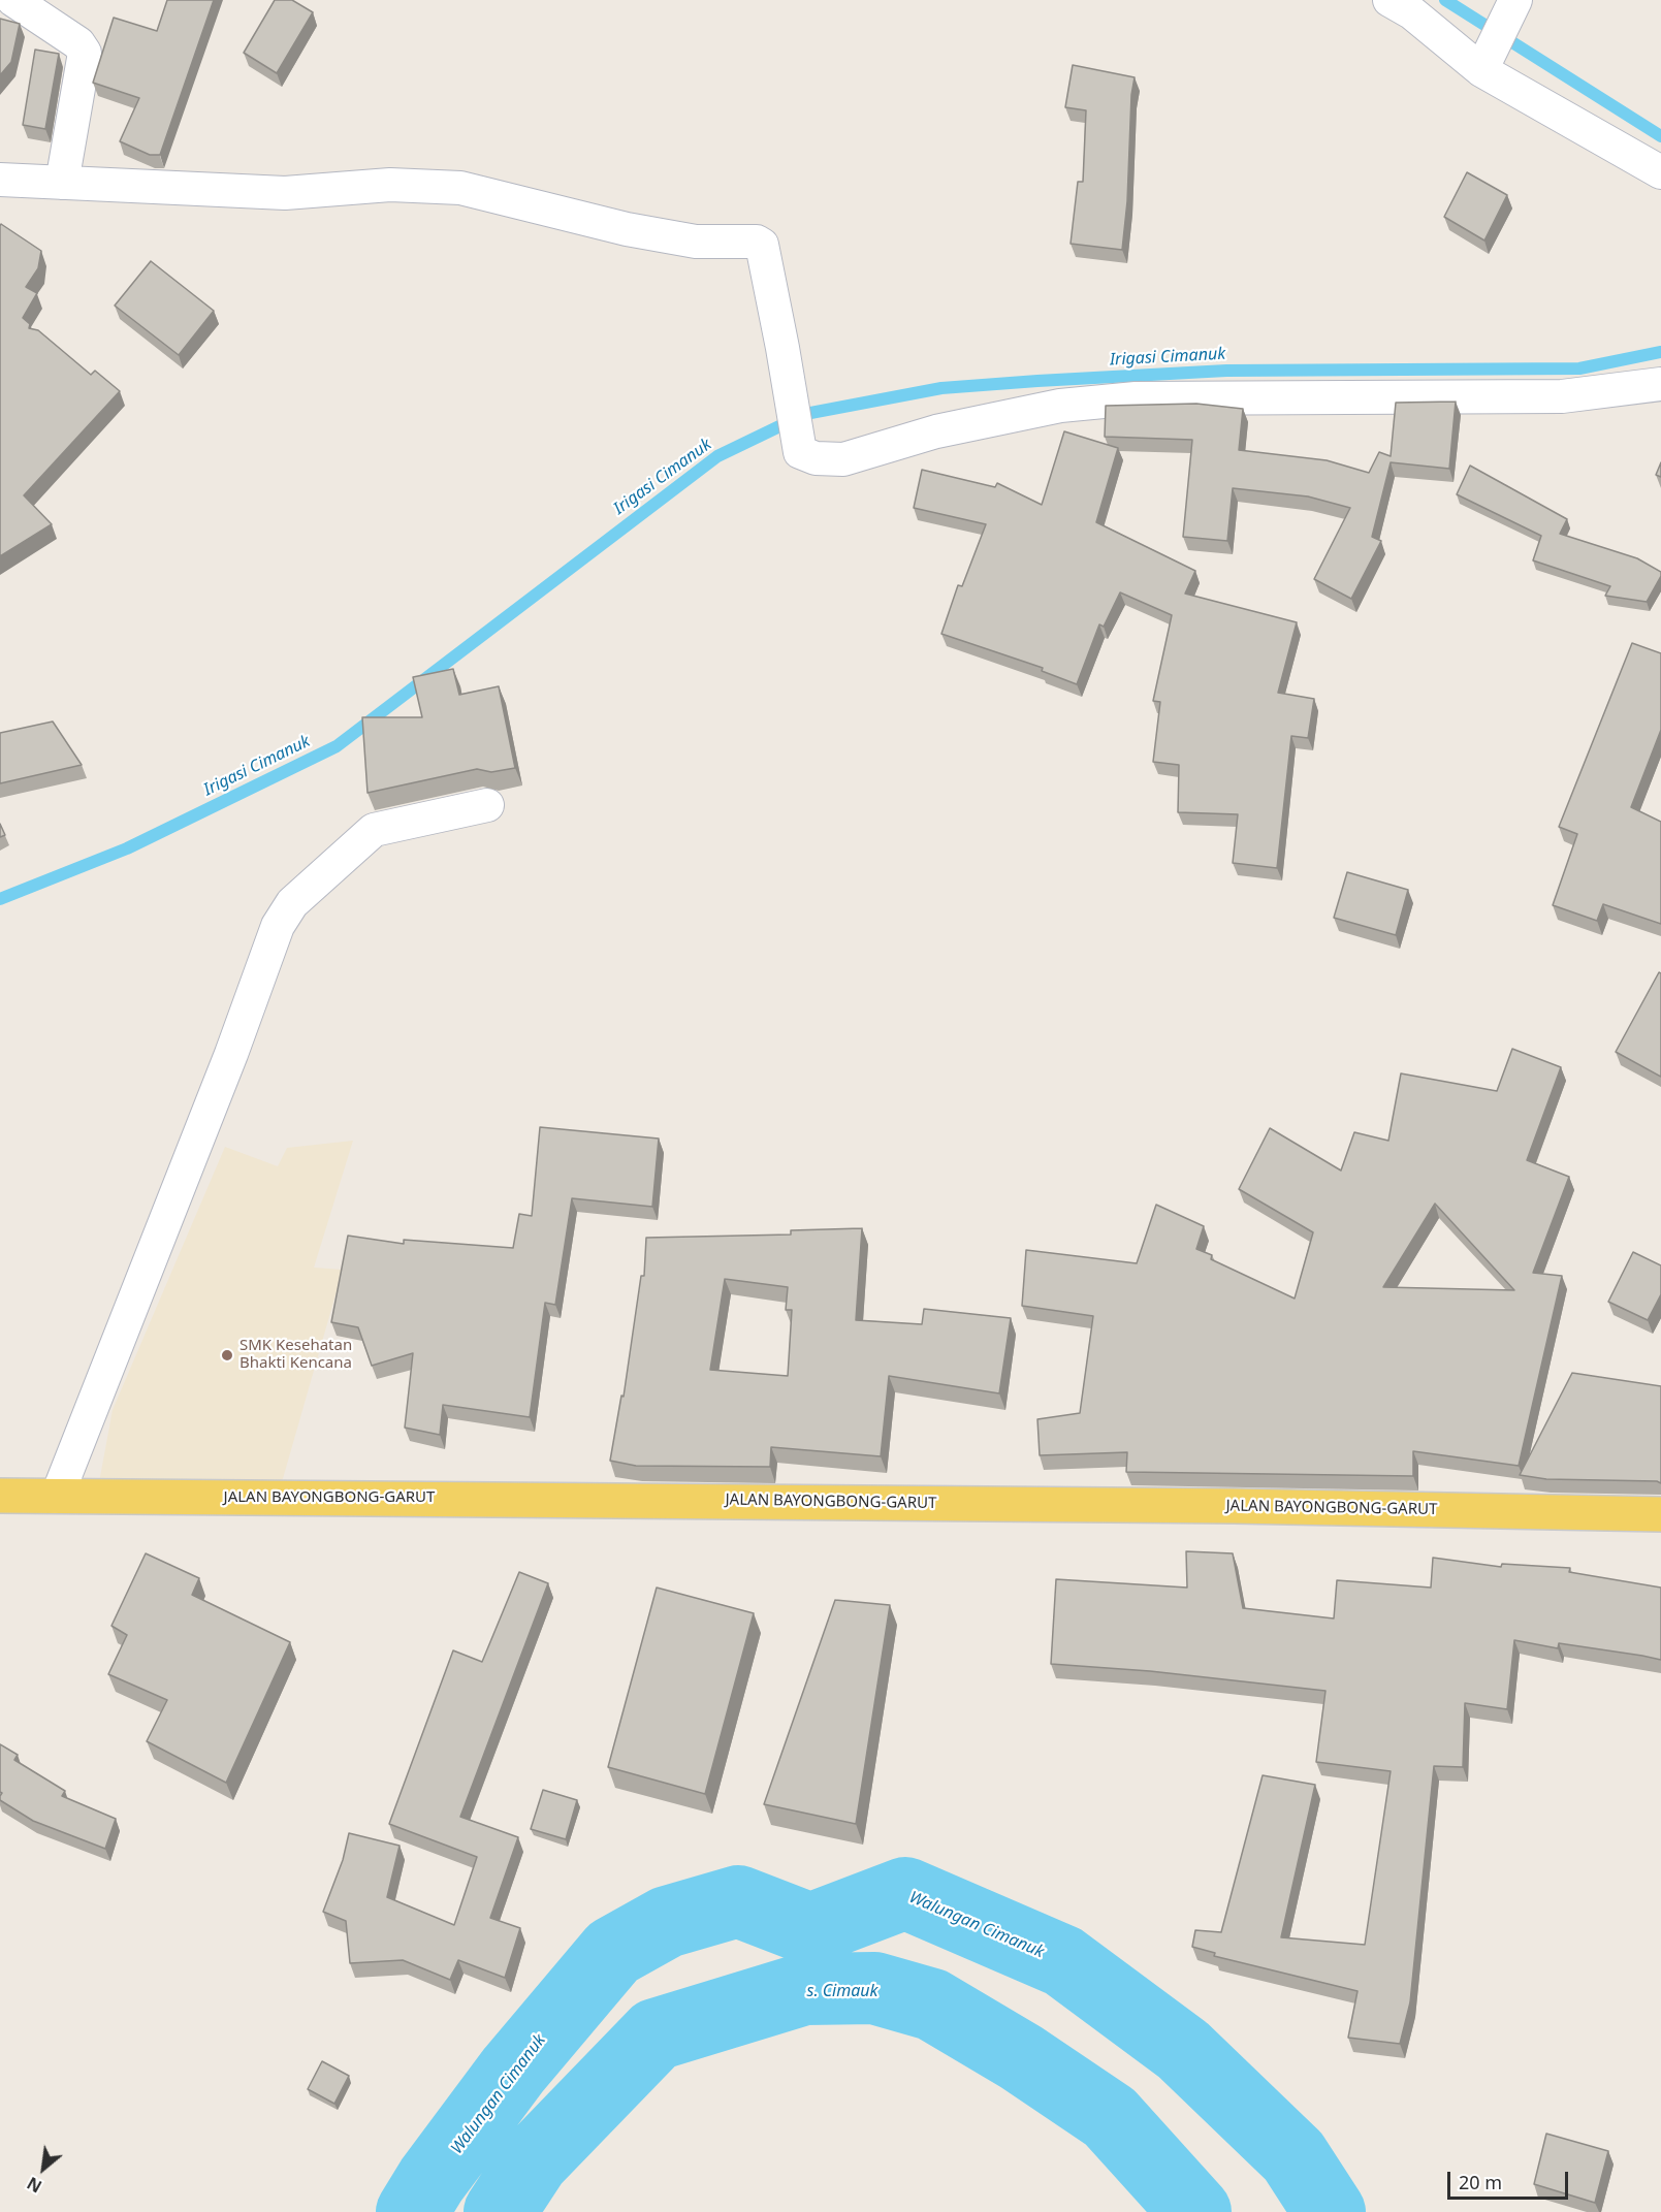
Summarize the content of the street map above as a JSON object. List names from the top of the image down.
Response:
{
  "streets": {
    "main road": ["JALAN BAYONGBONG-GARUT"]
  },
  "water": ["Irigasi Cimanuk", "Walungan Cimanuk", "s. Cimauk"],
  "places": ["SMK Kesehatan Bhakti Kencana"],
  "scale_bar": "20 m",
  "north": "bottom left"
}
